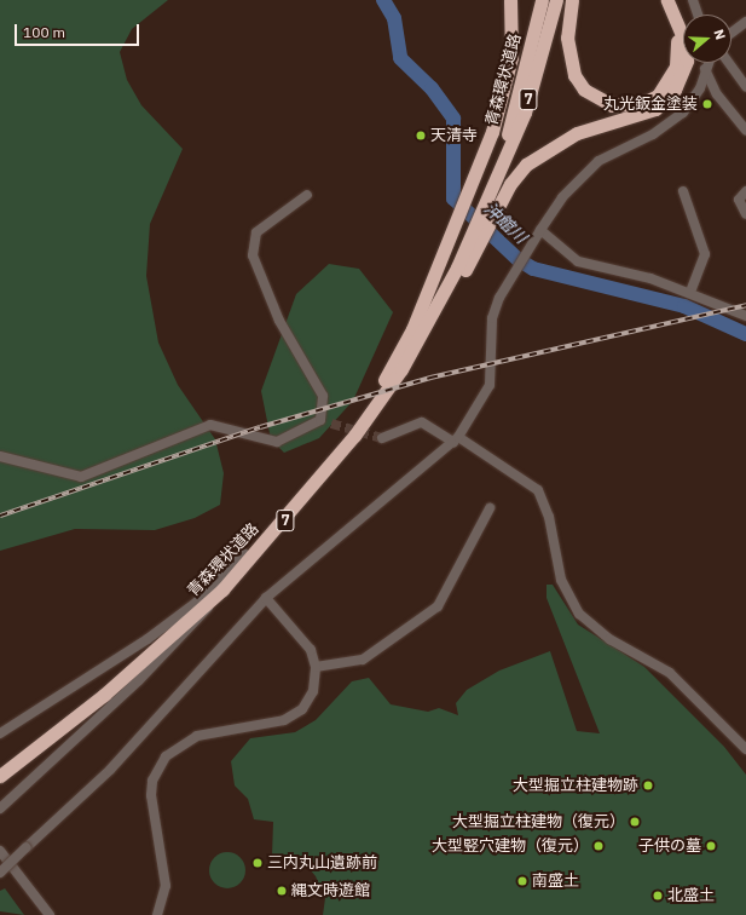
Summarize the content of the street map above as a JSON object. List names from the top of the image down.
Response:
{
  "streets": {
    "highway": ["青森環状道路", "7"]
  },
  "water": ["沖館川"],
  "places": [
    "丸光鈑金塗装",
    "天清寺",
    "大型掘立柱建物跡",
    "大型掘立柱建物（復元）",
    "大型竪穴建物（復元）",
    "子供の墓",
    "三内丸山遺跡前",
    "南盛土",
    "縄文時遊館",
    "北盛土"
  ],
  "scale_bar": "100 m",
  "north": "right"
}
